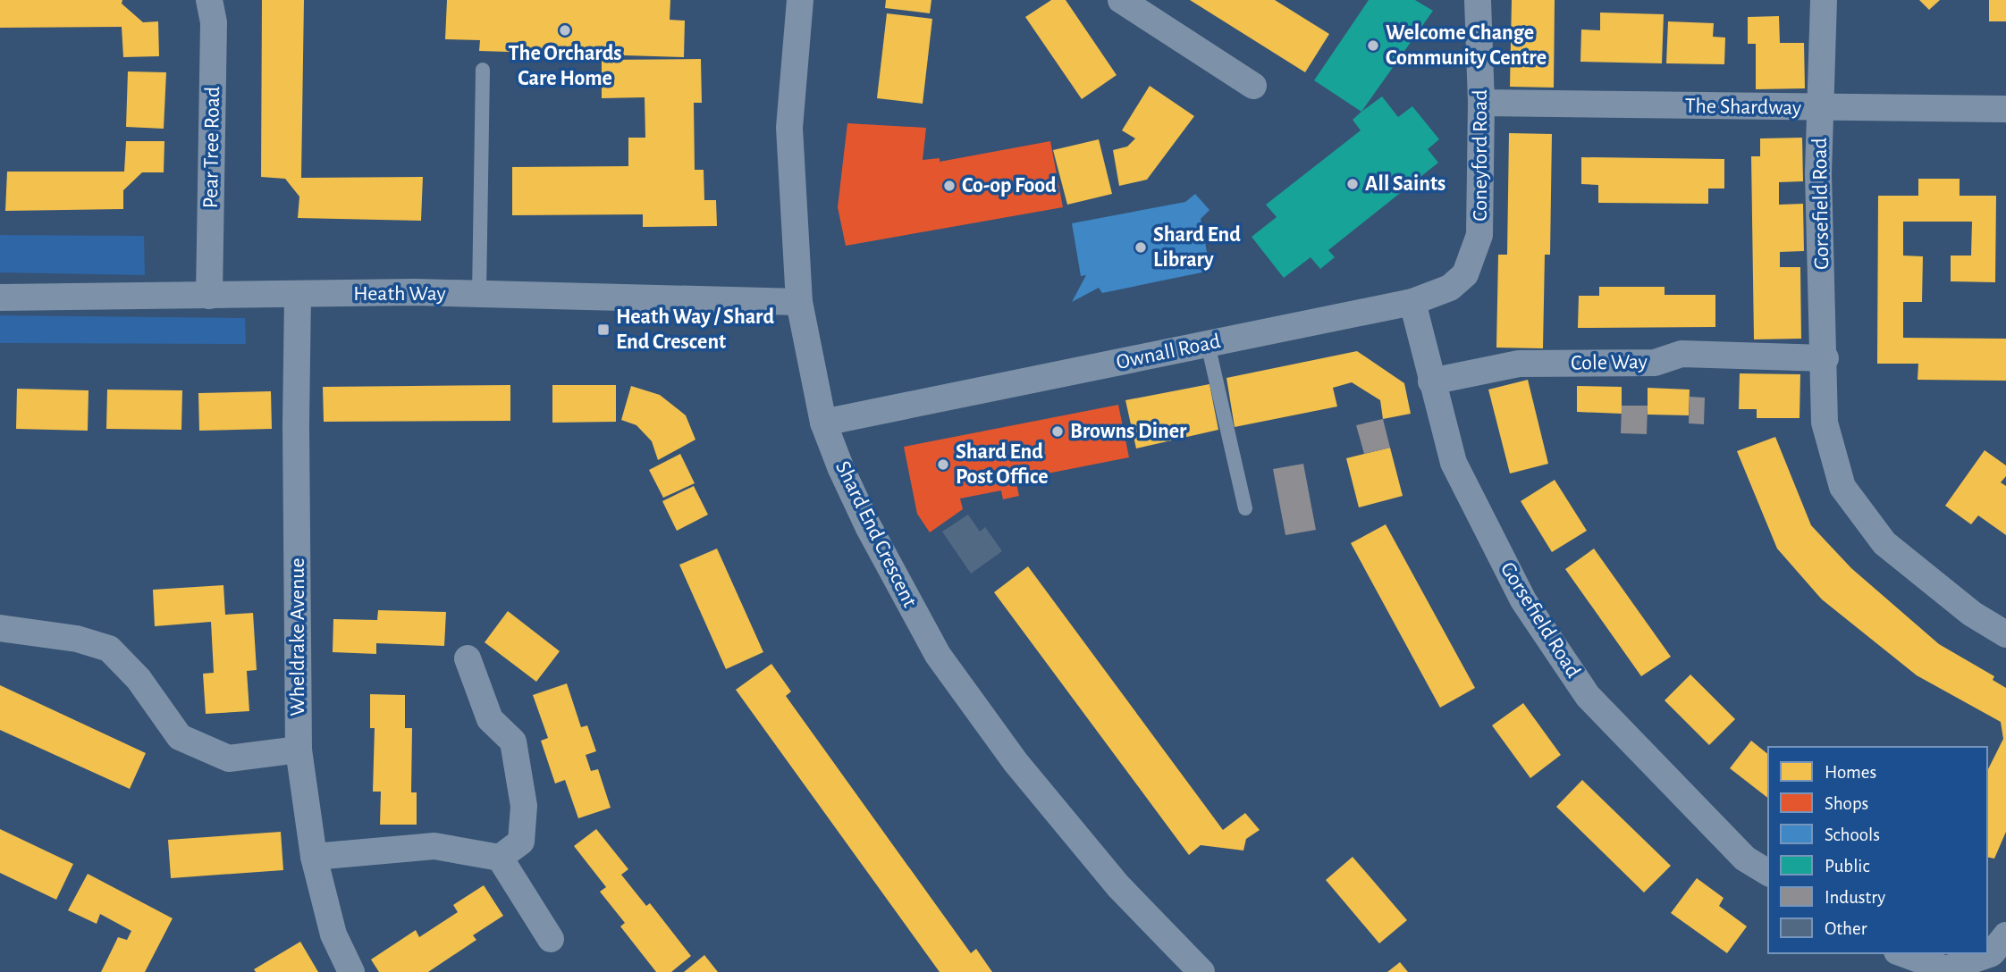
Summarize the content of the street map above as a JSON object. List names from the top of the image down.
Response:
{
  "streets": {
    "street": [
      "The Shardway",
      "Pear Tree Road",
      "Coneyford Road",
      "Gorsefield Road",
      "Heath Way",
      "Ownall Road",
      "Cole Way",
      "Shard End Crescent",
      "Wheldrake Avenue"
    ]
  },
  "crossings": [
    ["The Shardway", "Coneyford Road"],
    ["The Shardway", "Gorsefield Road"],
    ["Pear Tree Road", "Heath Way"],
    ["Coneyford Road", "Ownall Road"],
    ["Gorsefield Road", "Ownall Road"],
    ["Gorsefield Road", "Cole Way"],
    ["Heath Way", "Shard End Crescent"],
    ["Heath Way", "Wheldrake Avenue"],
    ["Ownall Road", "Shard End Crescent"]
  ],
  "places": {
    "other": [
      "The Orchards Care Home",
      "Welcome Change Community Centre",
      "All Saints",
      "Co-op Food",
      "Shard End Library",
      "Browns Diner",
      "Shard End Post Office"
    ],
    "transit": ["Heath Way / Shard End Crescent"]
  },
  "legend": [
    "Homes",
    "Shops",
    "Schools",
    "Public",
    "Industry",
    "Other"
  ]
}
